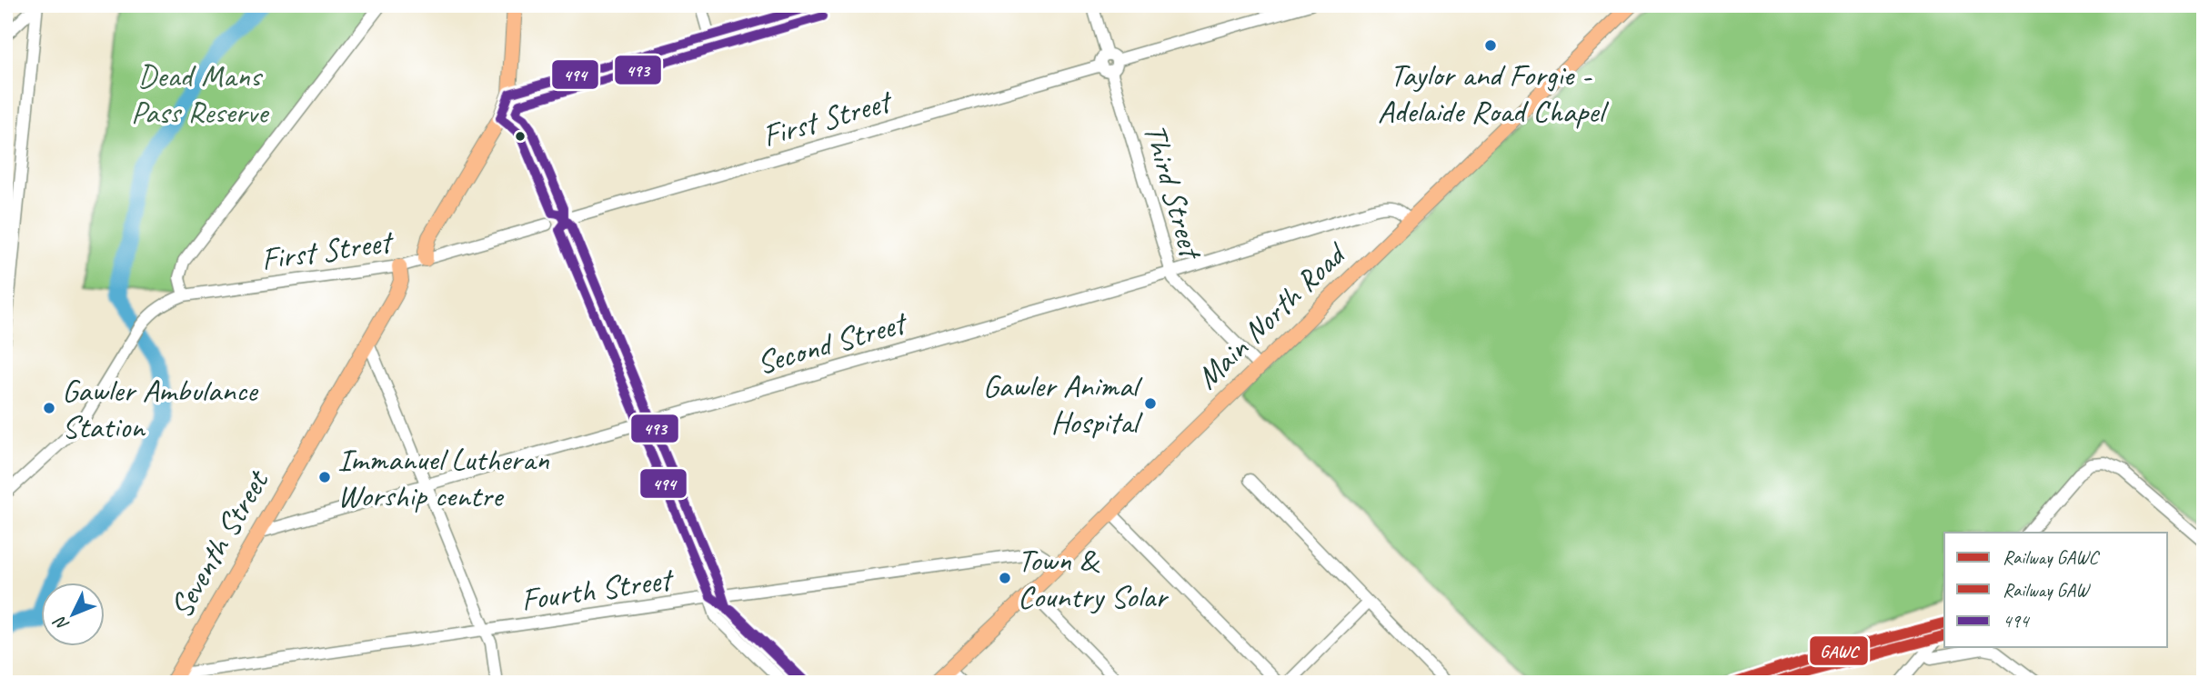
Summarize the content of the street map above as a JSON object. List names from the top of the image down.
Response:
{
  "streets": {
    "main road": ["Main North Road", "Seventh Street"],
    "street": [
      "First Street",
      "Third Street",
      "Second Street",
      "Fourth Street"
    ]
  },
  "crossings": [
    ["First Street", "Third Street"],
    ["First Street", "Seventh Street"],
    ["Third Street", "Main North Road"],
    ["Third Street", "Second Street"],
    ["Main North Road", "Second Street"],
    ["Main North Road", "Fourth Street"],
    ["Second Street", "Seventh Street"],
    ["Seventh Street", "Fourth Street"]
  ],
  "parks": ["Dead Mans Pass Reserve"],
  "places": [
    "Taylor and Forgie - Adelaide Road Chapel",
    "Gawler Animal Hospital",
    "Gawler Ambulance Station",
    "Immanuel Lutheran Worship centre",
    "Town & Country Solar"
  ],
  "lines": [
    "transit line 494",
    "transit line 493",
    "rail line GAWC",
    "rail line GAW"
  ],
  "legend": ["Railway GAWC", "Railway GAW", "494"],
  "north": "bottom left"
}
